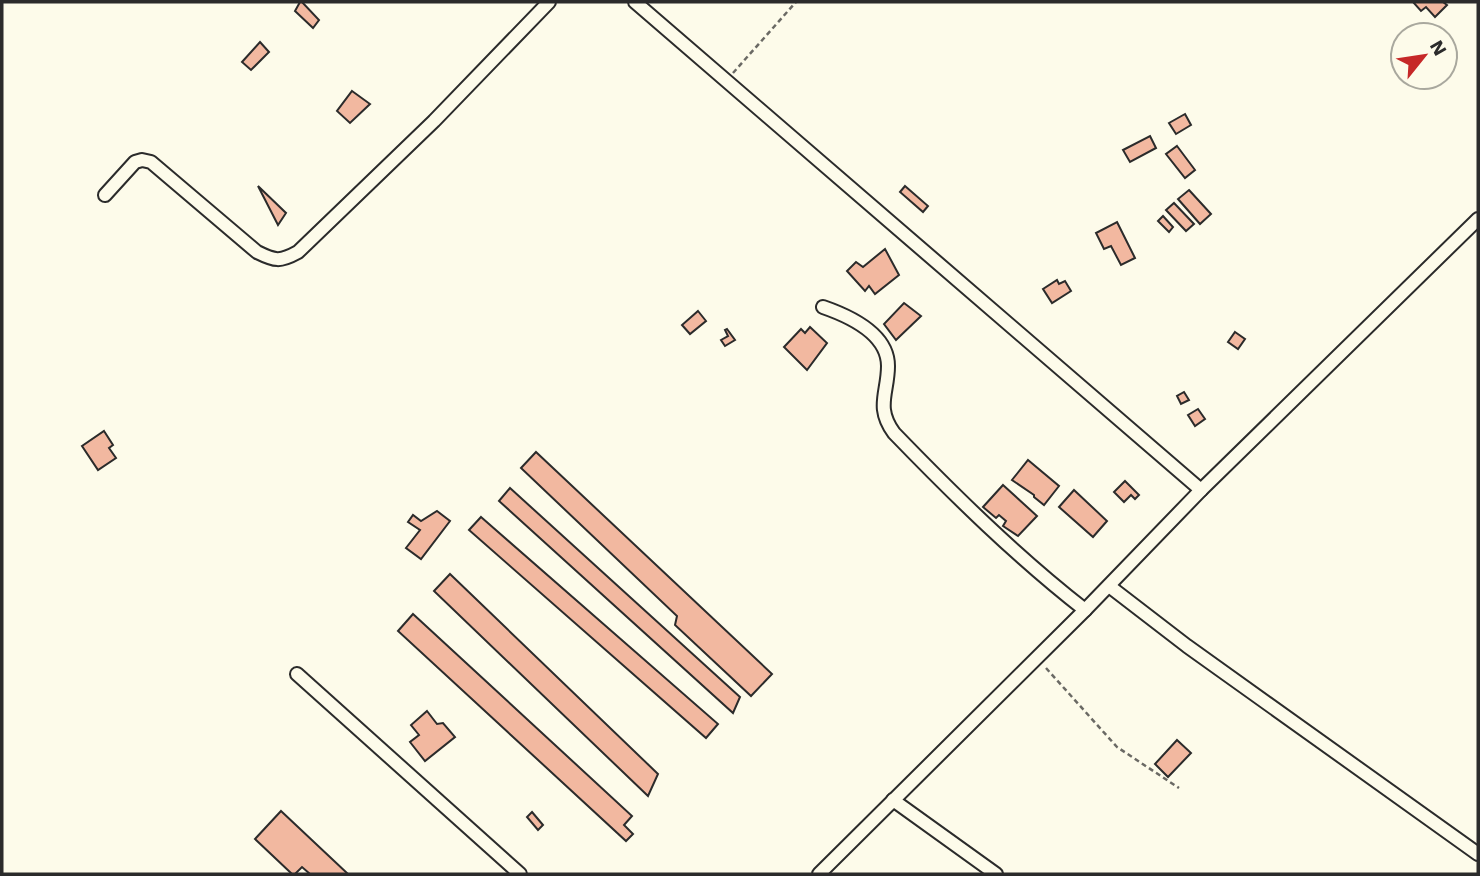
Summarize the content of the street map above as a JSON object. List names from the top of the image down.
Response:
{
  "north": "top right"
}
